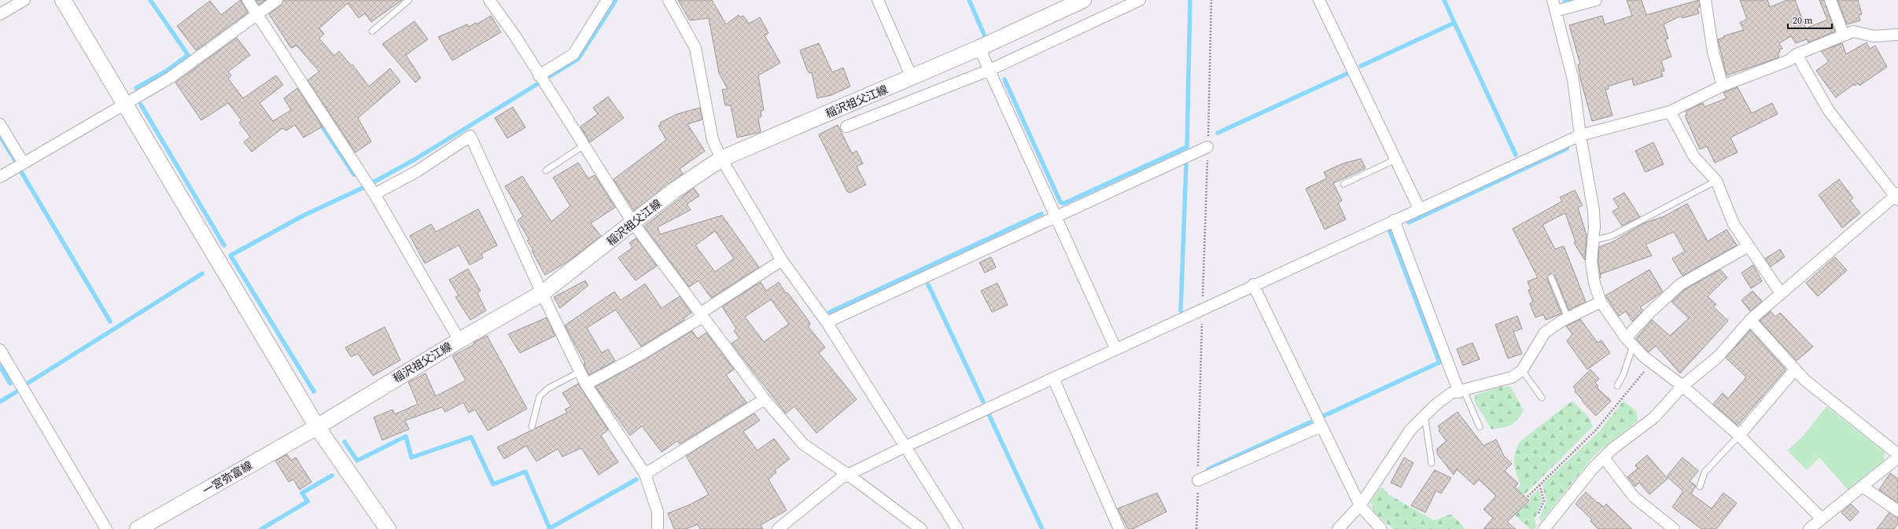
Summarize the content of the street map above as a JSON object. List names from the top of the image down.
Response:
{
  "streets": {
    "main road": ["稲沢祖父江線", "一宮弥富線"]
  },
  "crossings": [
    ["稲沢祖父江線", "一宮弥富線"]
  ],
  "scale_bar": "20 m"
}
